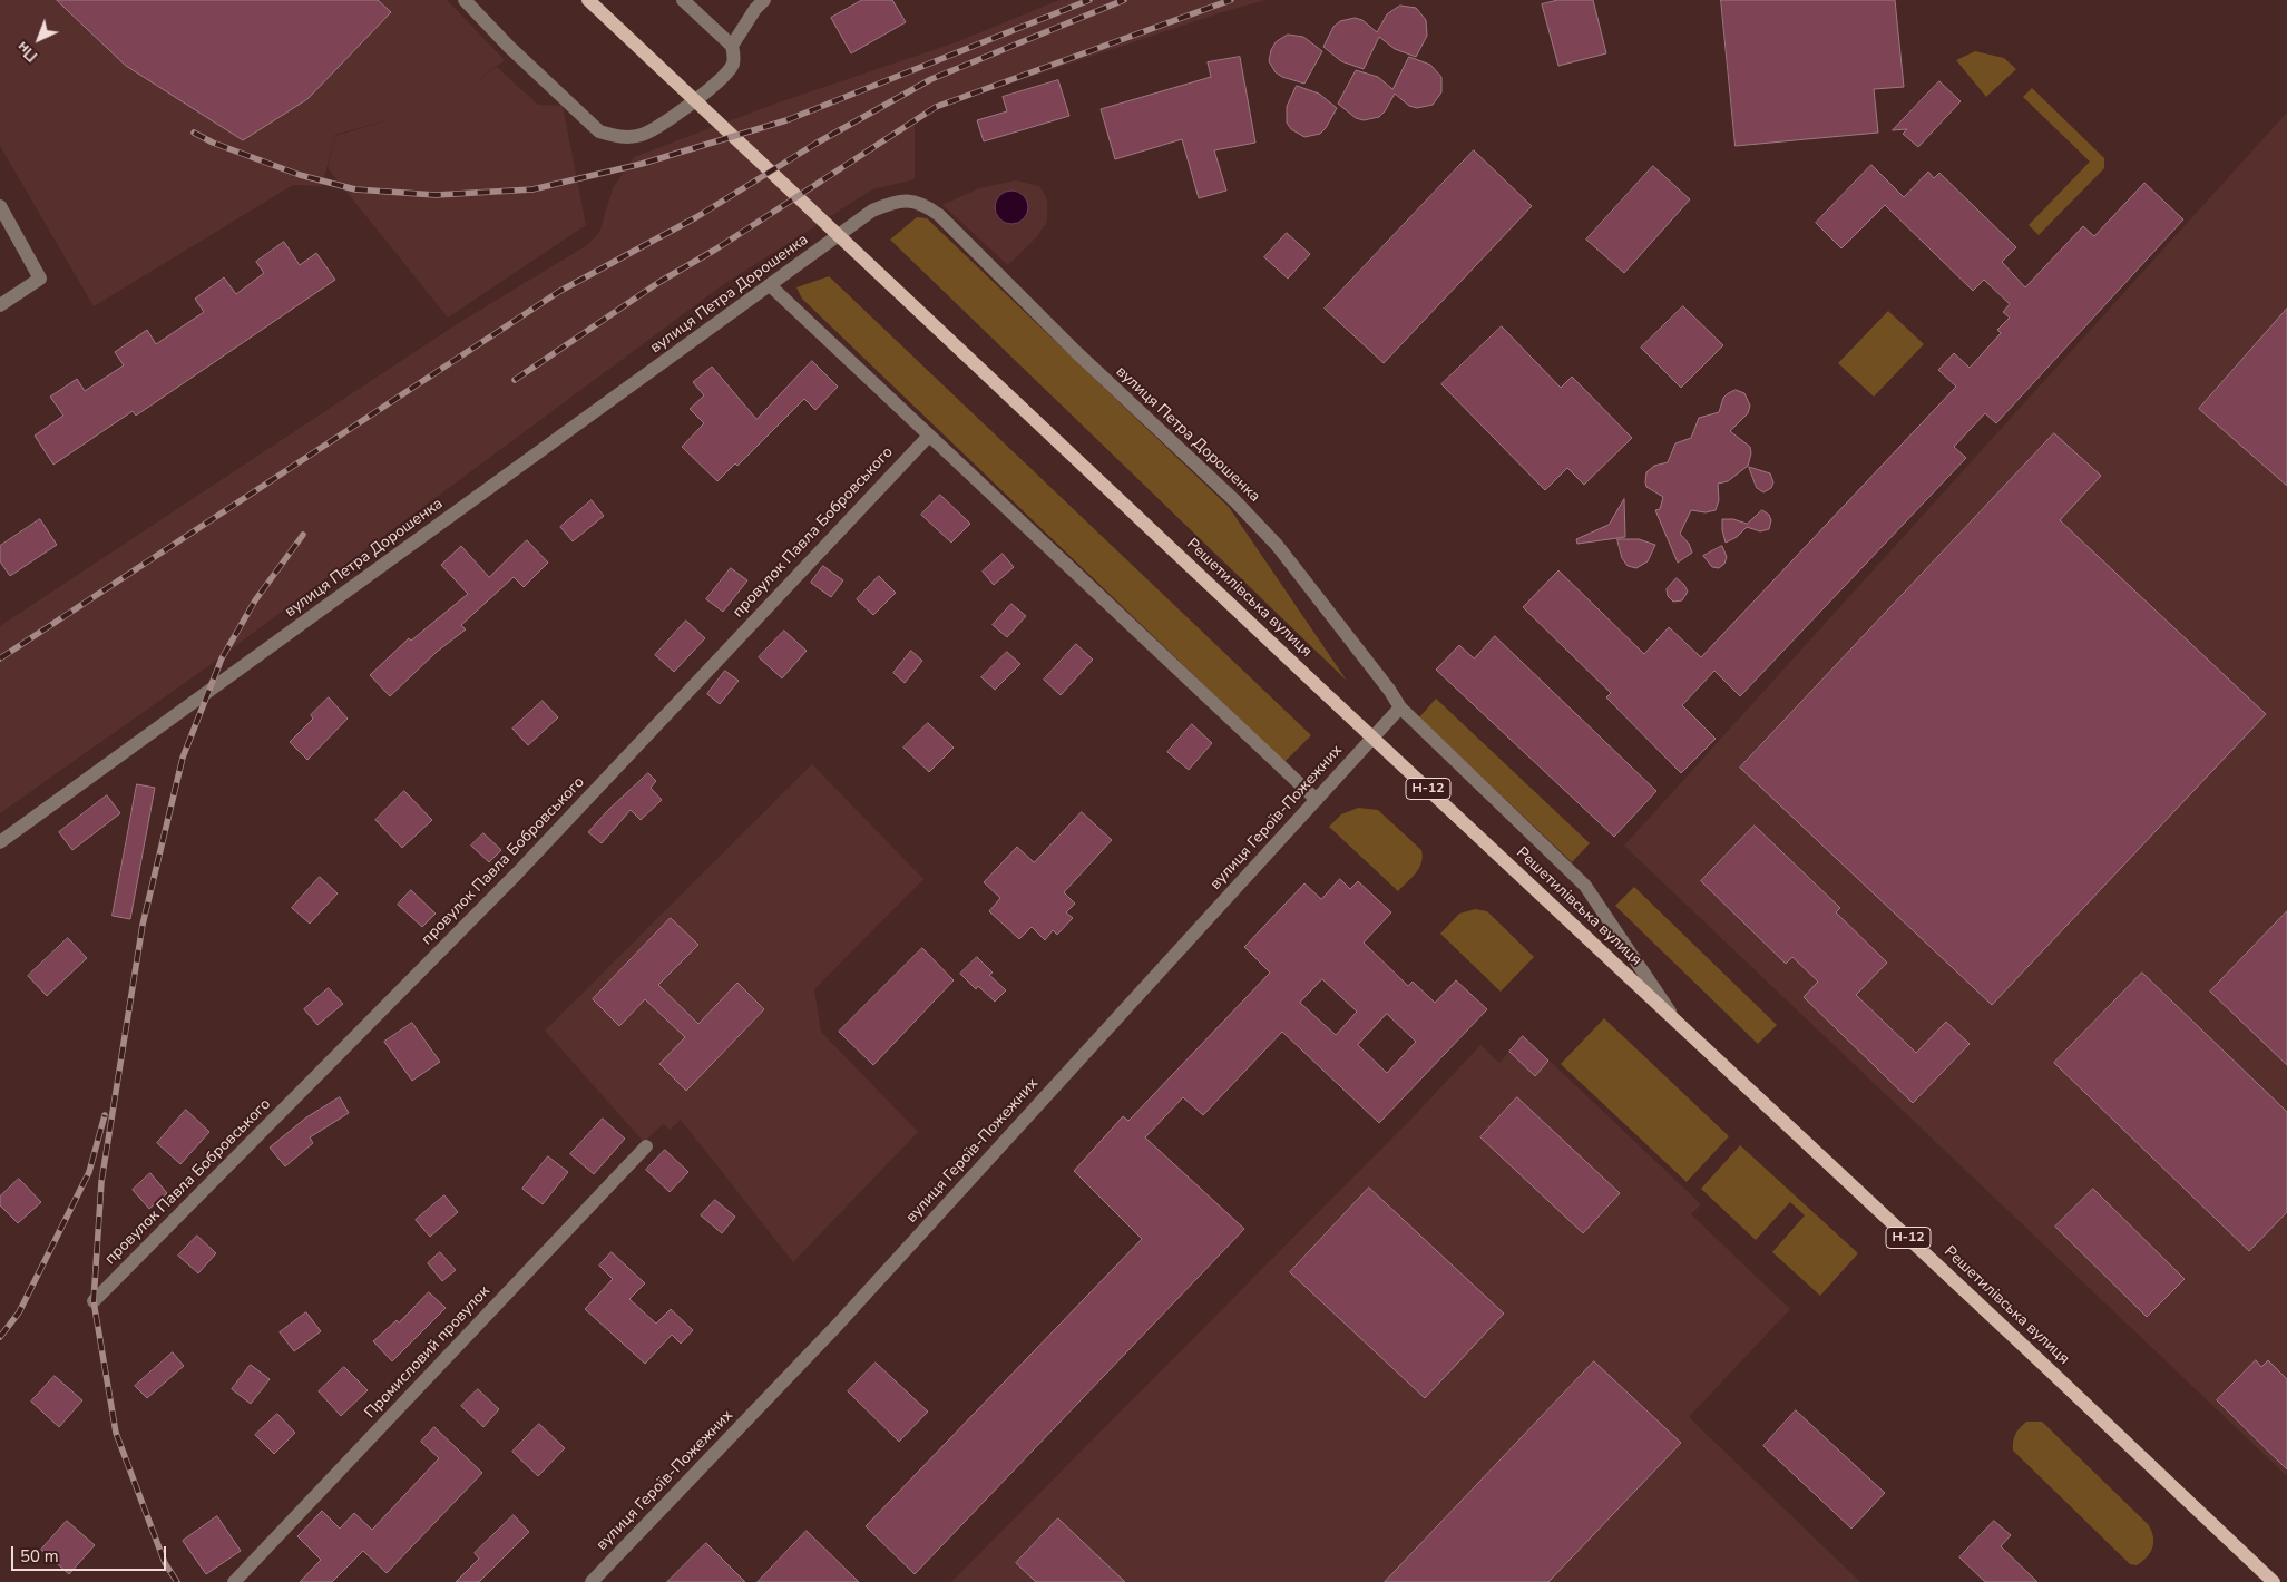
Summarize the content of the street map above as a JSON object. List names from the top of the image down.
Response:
{
  "streets": {
    "main road": ["Решетилівська вулиця", "Н-12"],
    "street": [
      "вулиця Петра Дорошенка",
      "провулок Павла Бобровського",
      "вулиця Героїв-Пожежних",
      "Промисловий провулок"
    ]
  },
  "crossings": [
    ["вулиця Петра Дорошенка", "Решетилівська вулиця"],
    ["вулиця Петра Дорошенка", "вулиця Героїв-Пожежних"],
    ["Решетилівська вулиця", "вулиця Героїв-Пожежних"]
  ],
  "scale_bar": "50 m",
  "north": "bottom left"
}
